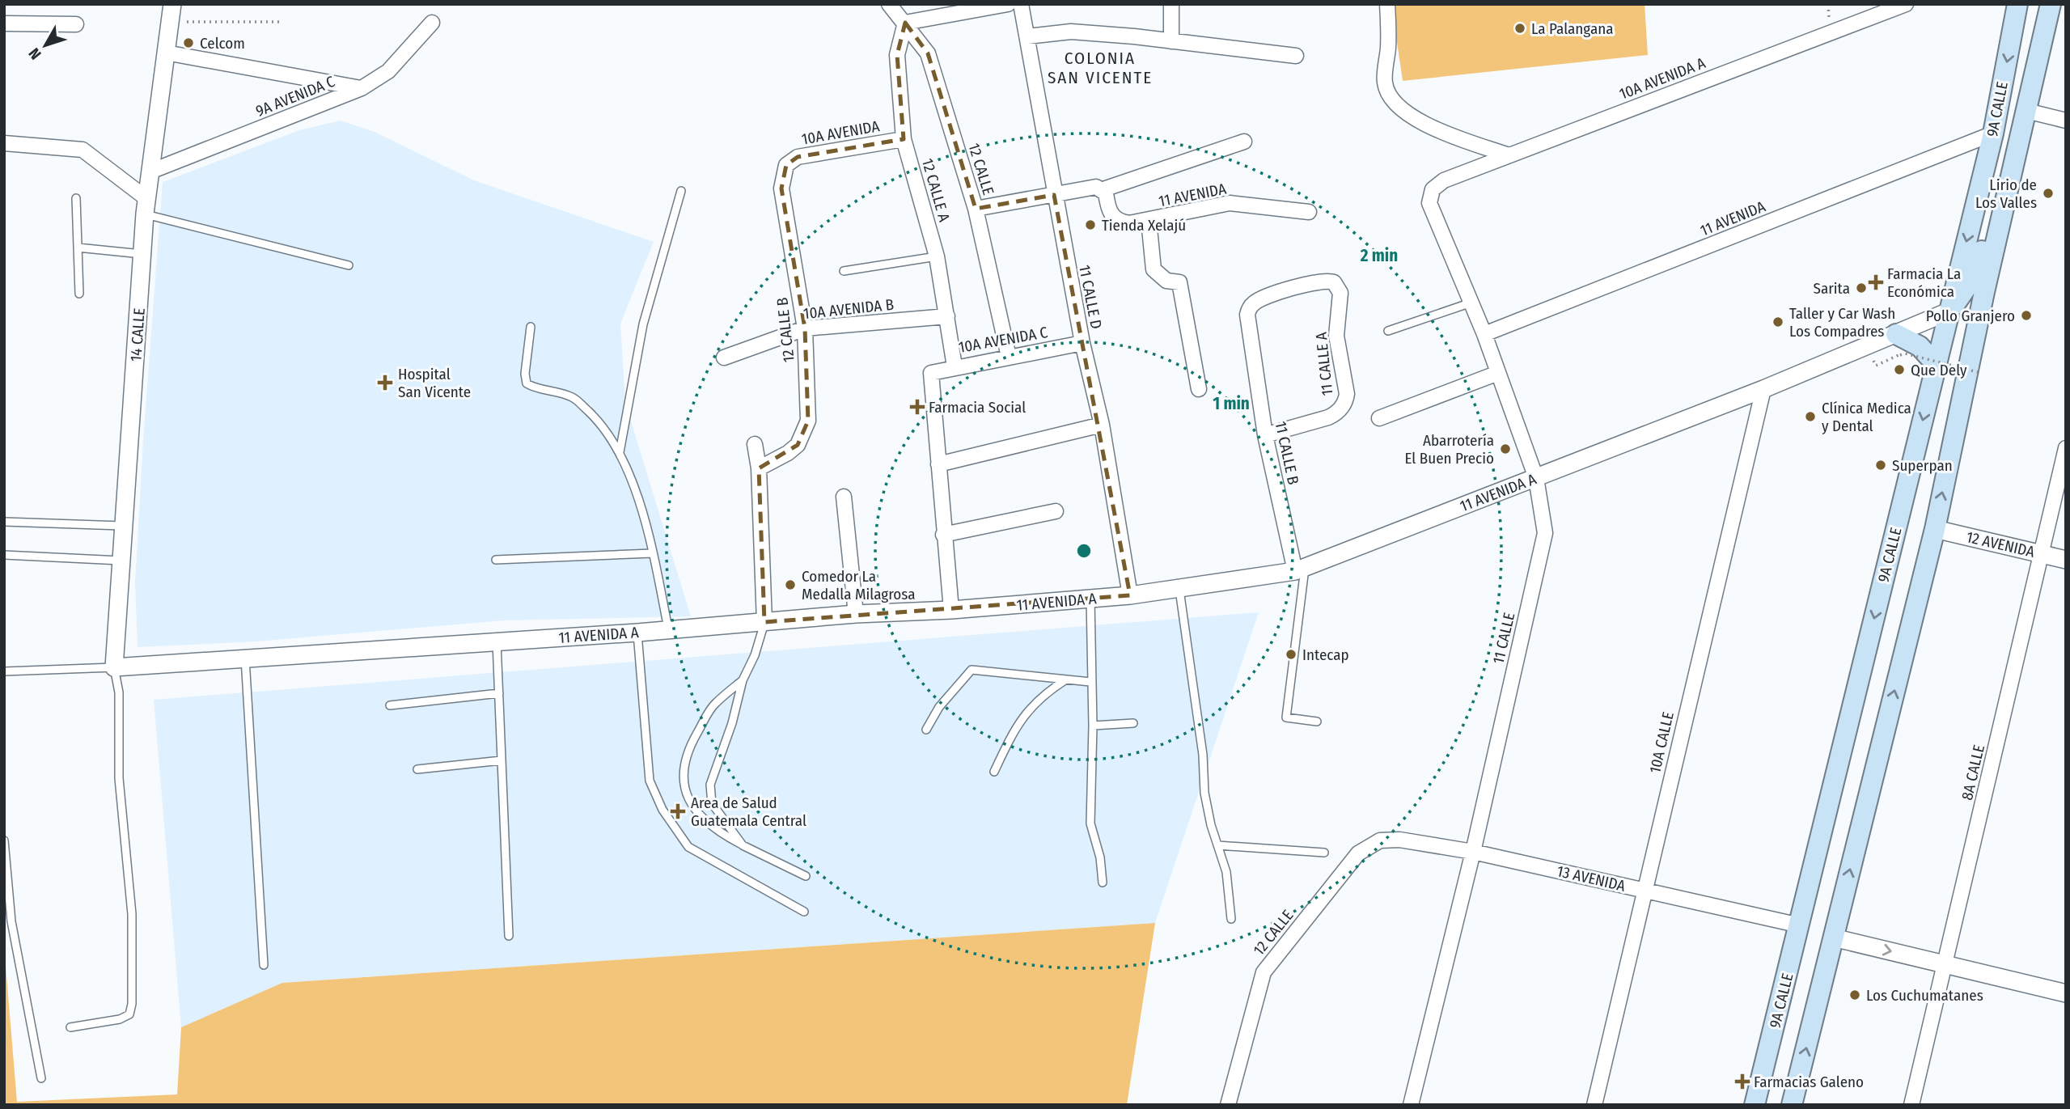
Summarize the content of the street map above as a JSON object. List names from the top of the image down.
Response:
{
  "streets": {
    "main road": ["9A CALLE"],
    "street": [
      "10A AVENIDA A",
      "9A AVENIDA C",
      "10A AVENIDA",
      "12 CALLE",
      "12 CALLE A",
      "11 AVENIDA",
      "11 CALLE D",
      "10A AVENIDA B",
      "12 CALLE B",
      "14 CALLE",
      "10A AVENIDA C",
      "11 CALLE A",
      "11 CALLE B",
      "11 AVENIDA A",
      "12 AVENIDA",
      "11 CALLE",
      "10A CALLE",
      "8A CALLE",
      "13 AVENIDA"
    ]
  },
  "crossings": [
    ["10A AVENIDA A", "11 CALLE"],
    ["9A AVENIDA C", "14 CALLE"],
    ["9A CALLE", "11 AVENIDA"],
    ["9A CALLE", "11 AVENIDA A"],
    ["9A CALLE", "12 AVENIDA"],
    ["9A CALLE", "13 AVENIDA"],
    ["10A AVENIDA", "12 CALLE A"],
    ["10A AVENIDA", "12 CALLE B"],
    ["12 CALLE", "12 CALLE A"],
    ["12 CALLE", "10A AVENIDA C"],
    ["12 CALLE", "13 AVENIDA"],
    ["12 CALLE A", "10A AVENIDA B"],
    ["12 CALLE A", "10A AVENIDA C"],
    ["11 AVENIDA", "11 CALLE"],
    ["11 CALLE D", "10A AVENIDA C"],
    ["11 CALLE D", "11 AVENIDA A"],
    ["10A AVENIDA B", "12 CALLE B"],
    ["14 CALLE", "11 AVENIDA A"],
    ["11 CALLE A", "11 CALLE B"],
    ["11 CALLE B", "11 AVENIDA A"],
    ["11 AVENIDA A", "11 CALLE"],
    ["11 AVENIDA A", "10A CALLE"],
    ["12 AVENIDA", "8A CALLE"],
    ["11 CALLE", "13 AVENIDA"],
    ["10A CALLE", "13 AVENIDA"]
  ],
  "districts": ["COLONIA SAN VICENTE"],
  "places": {
    "other": [
      "La Palangana",
      "Celcom",
      "Lirio de Los Valles",
      "Tienda Xelajú",
      "Sarita",
      "Pollo Granjero",
      "Taller y Car Wash Los Compadres",
      "Que Dely",
      "Clínica Medica y Dental",
      "Abarrotería El Buen Precio",
      "Superpan",
      "Comedor La Medalla Milagrosa",
      "Intecap",
      "Los Cuchumatanes"
    ],
    "health": [
      "Farmacia La Económica",
      "Hospital San Vicente",
      "Farmacia Social",
      "Area de Salud Guatemala Central",
      "Farmacias Galeno"
    ]
  },
  "north": "bottom left",
  "rings": ["2 min", "1 min"]
}
